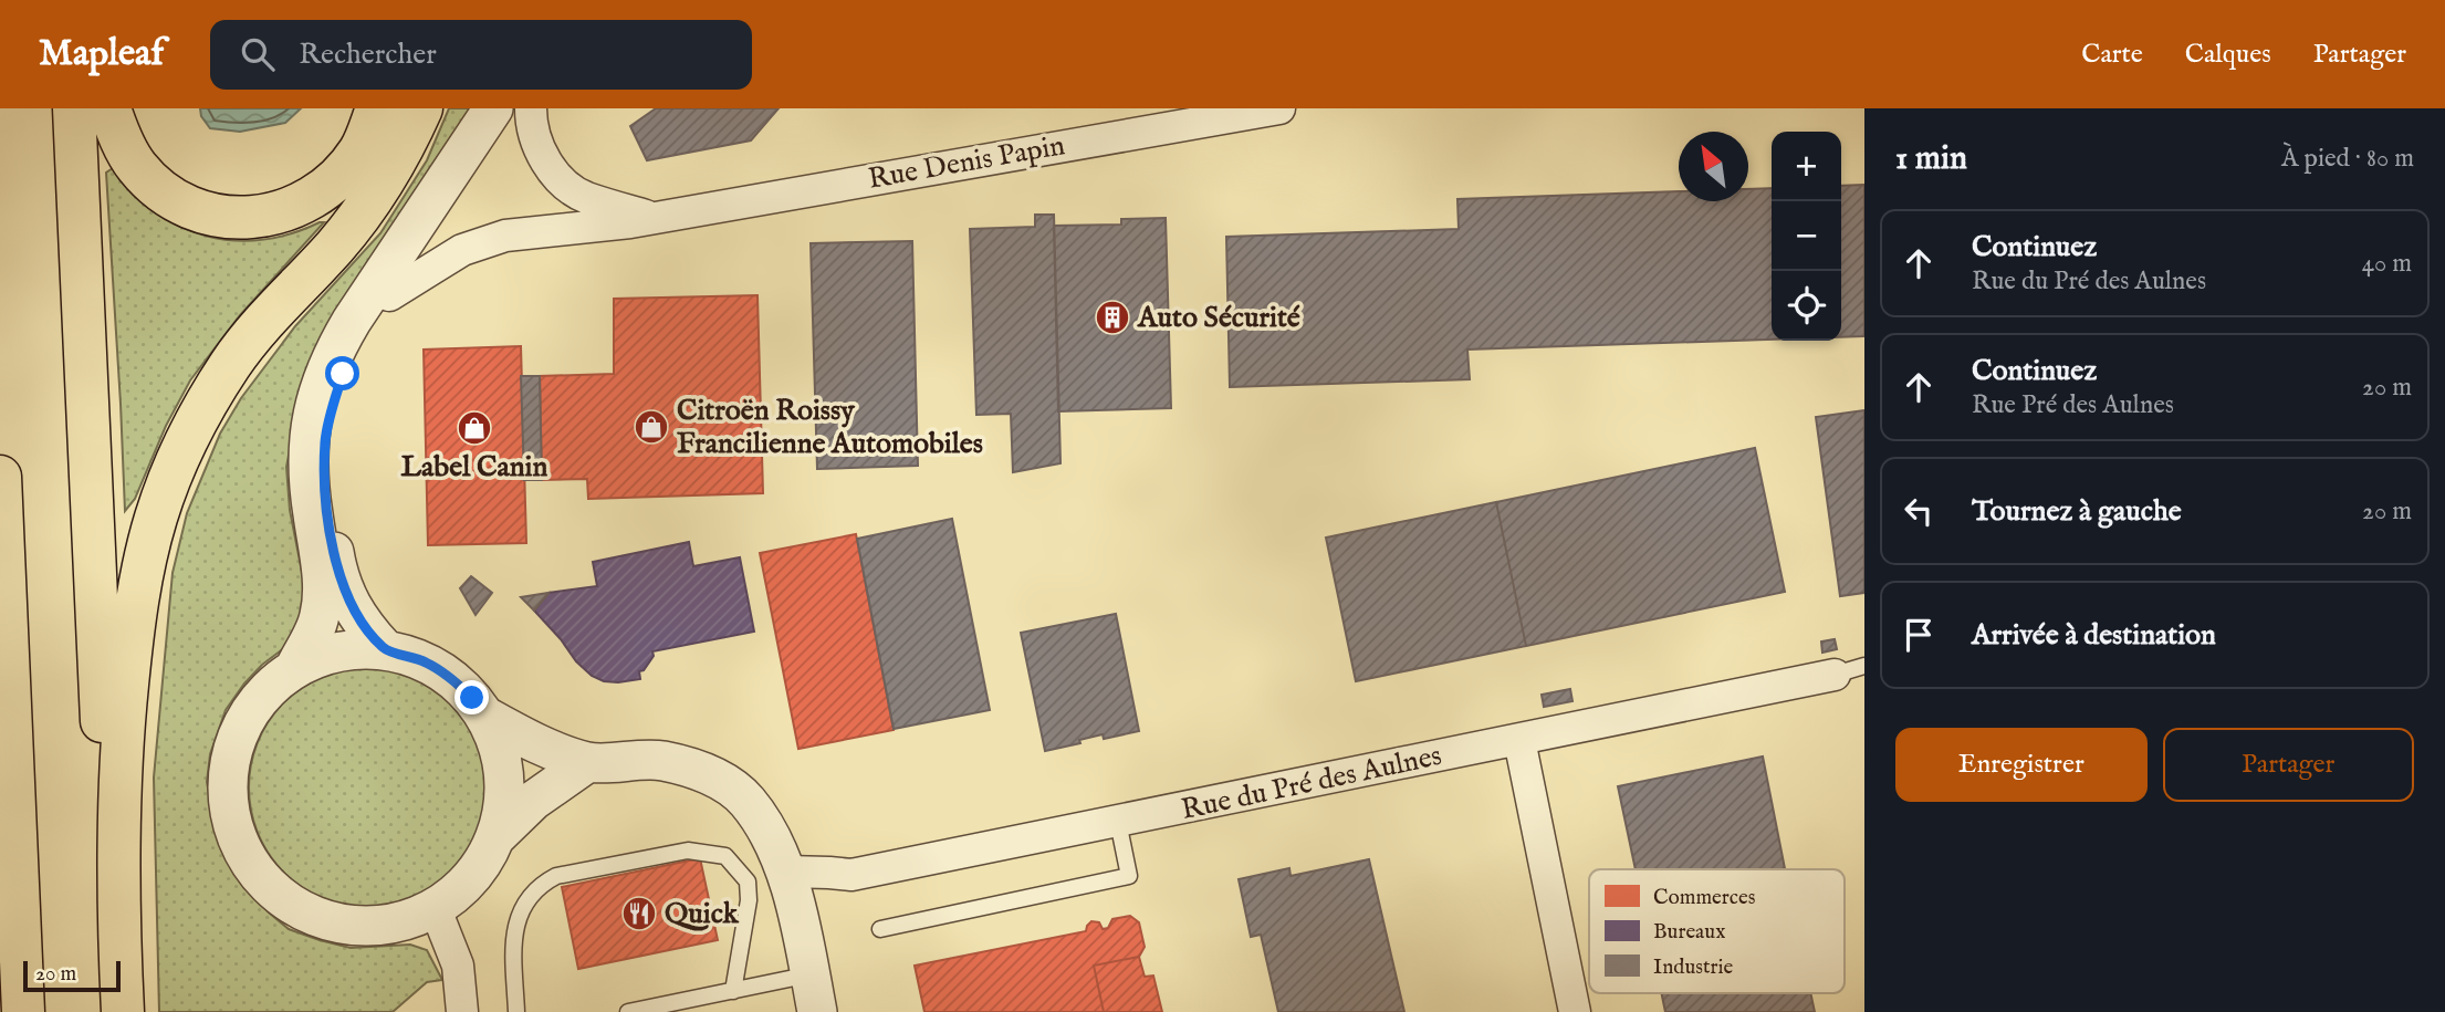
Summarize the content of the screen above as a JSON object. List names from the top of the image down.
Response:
{
  "streets": {
    "street": ["Rue Denis Papin", "Rue du Pré des Aulnes"]
  },
  "places": {
    "building": ["Auto Sécurité"],
    "shop": ["Citroën Roissy Francilienne Automobiles", "Label Canin"],
    "restaurant": ["Quick"]
  },
  "legend": ["Commerces", "Bureaux", "Industrie"],
  "scale_bar": "20 m",
  "north": "top left",
  "page": {
    "header": "Mapleaf",
    "search": "Rechercher",
    "nav": ["Carte", "Calques", "Partager"],
    "heading": ["1 min", "À pied · 80 m"],
    "map_buttons": ["+", "−"],
    "list": [
      ["Continuez", "Rue du Pré des Aulnes", "40 m"],
      ["Continuez", "Rue Pré des Aulnes", "20 m"],
      ["Tournez à gauche", "20 m"],
      "Arrivée à destination"
    ],
    "buttons": ["Enregistrer", "Partager"],
    "scale": "20 m"
  }
}
